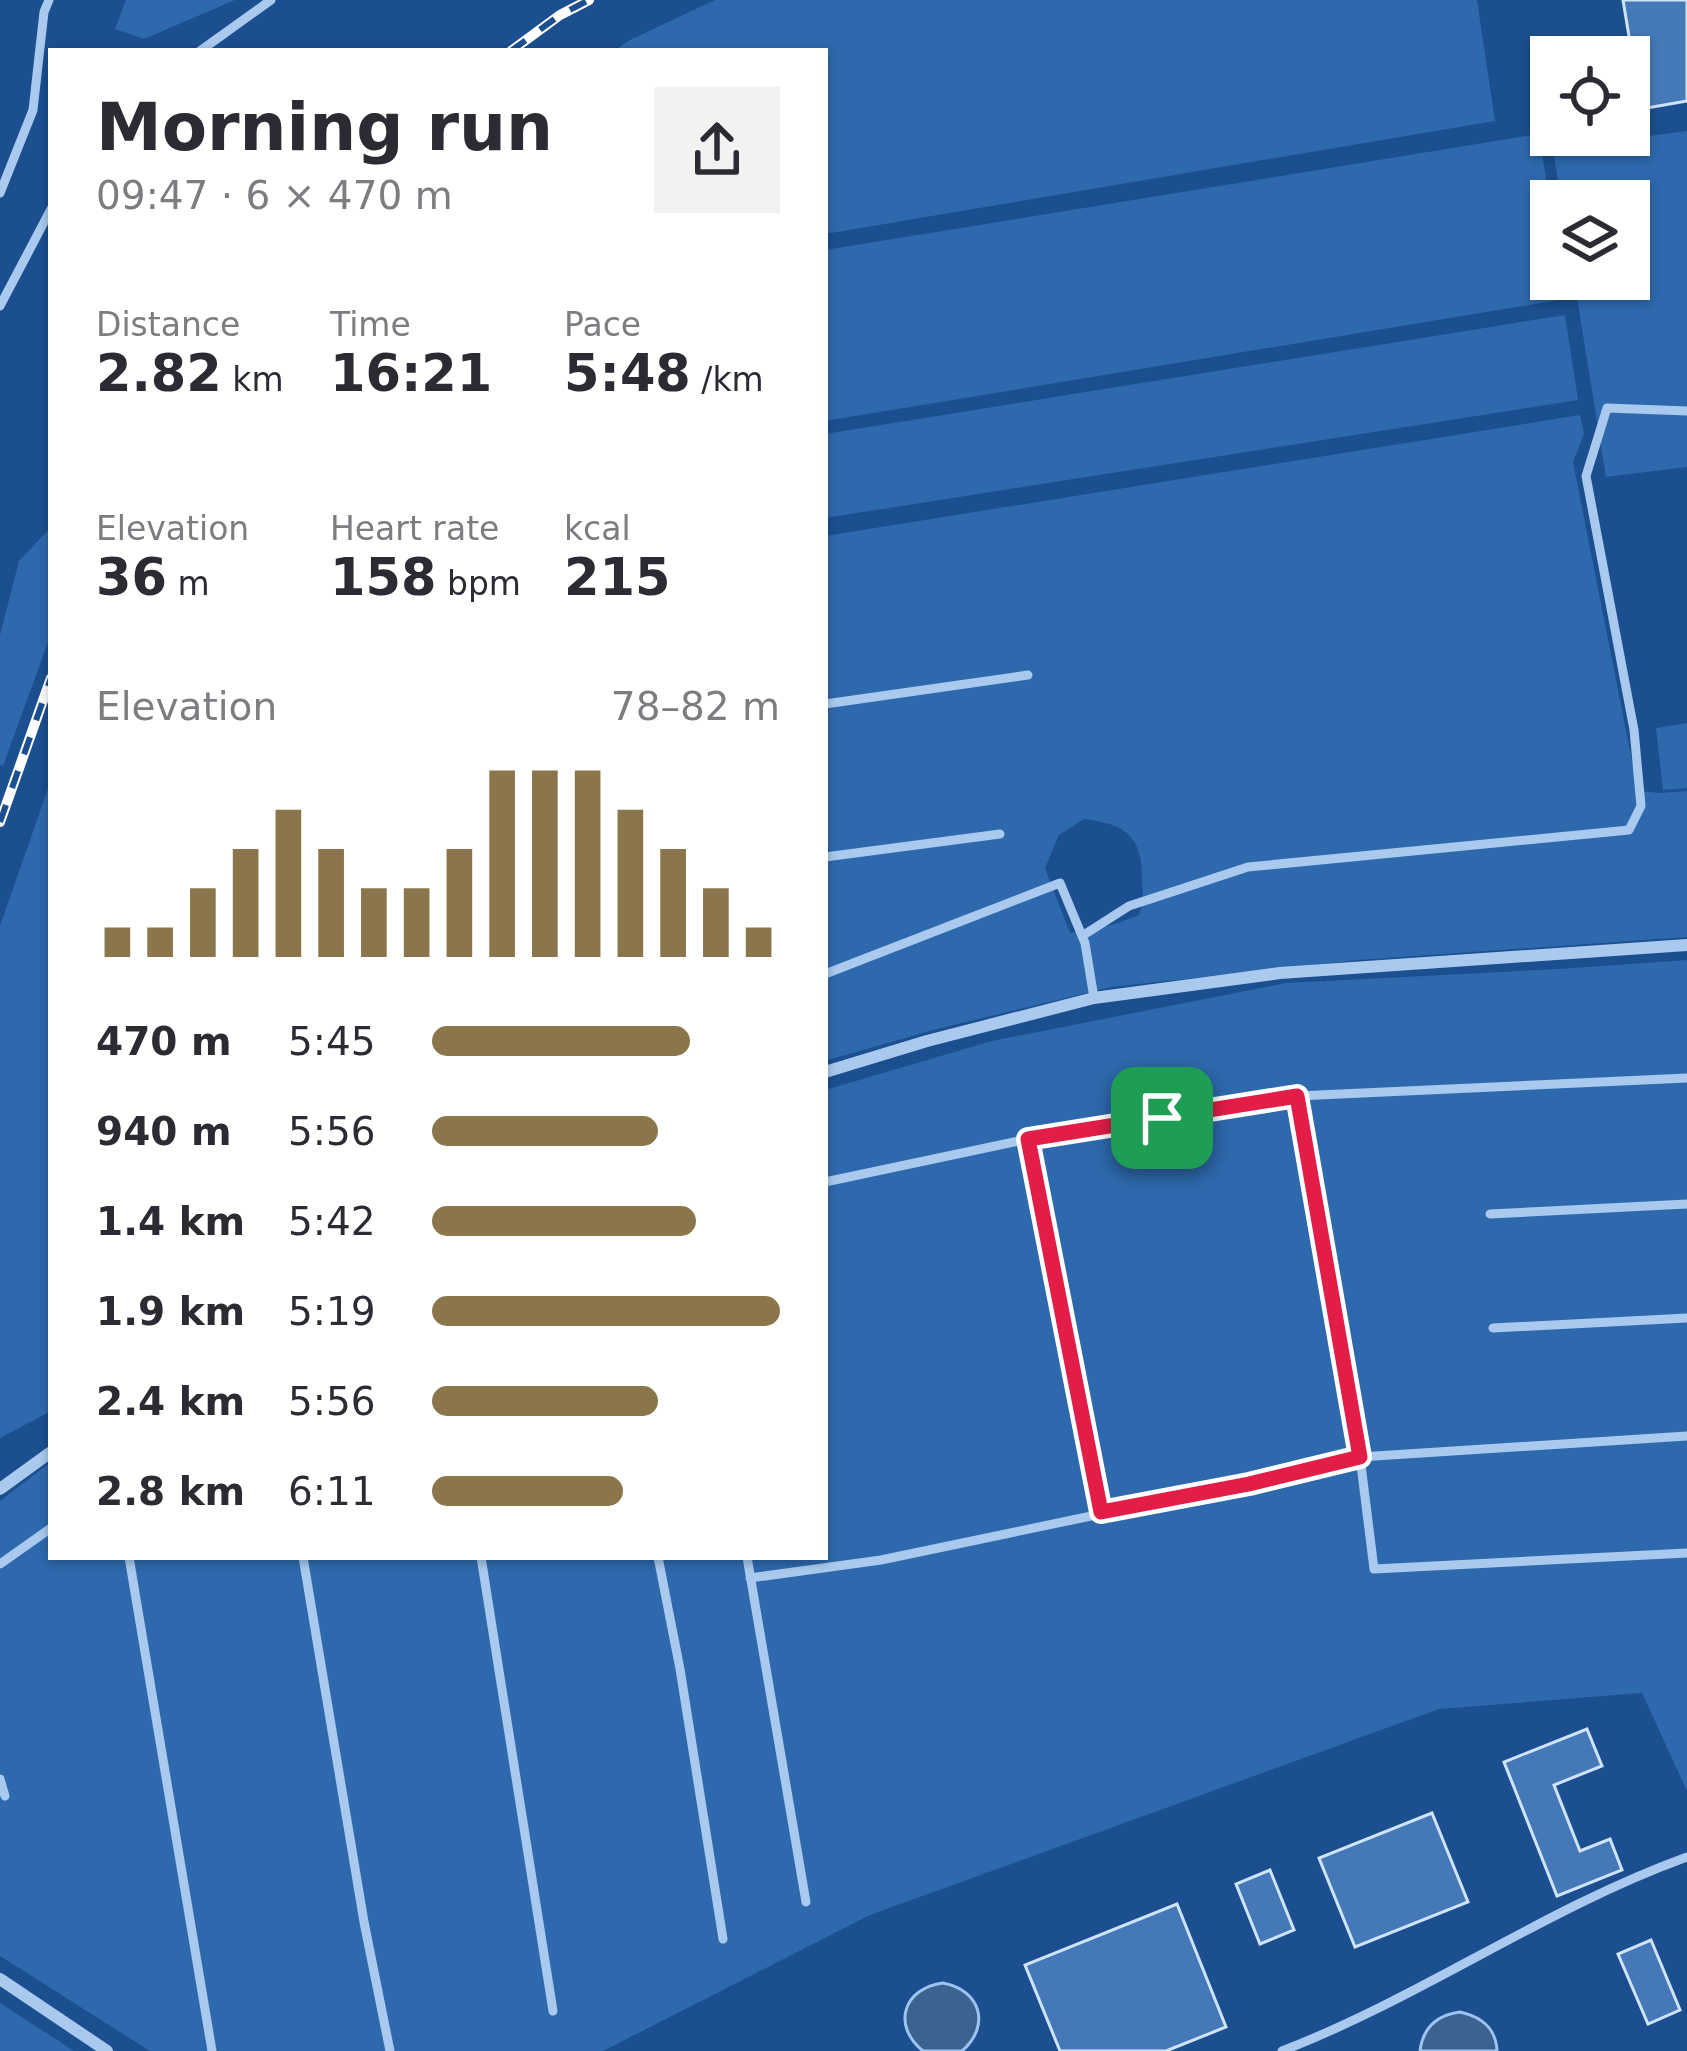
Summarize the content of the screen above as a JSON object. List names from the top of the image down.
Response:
{
  "page": {
    "heading": ["Morning run", "09:47 · 6 × 470 m"],
    "stats": [
      ["Distance", "2.82 km"],
      ["Time", "16:21"],
      ["Pace", "5:48 /km"],
      ["Elevation", "36 m"],
      ["Heart rate", "158 bpm"],
      ["kcal", "215"]
    ],
    "chart": ["Elevation", "78–82 m"],
    "list": [
      {
        "name": "470 m",
        "note": "5:45"
      },
      {
        "name": "940 m",
        "note": "5:56"
      },
      {
        "name": "1.4 km",
        "note": "5:42"
      },
      {
        "name": "1.9 km",
        "note": "5:19"
      },
      {
        "name": "2.4 km",
        "note": "5:56"
      },
      {
        "name": "2.8 km",
        "note": "6:11"
      }
    ]
  }
}
